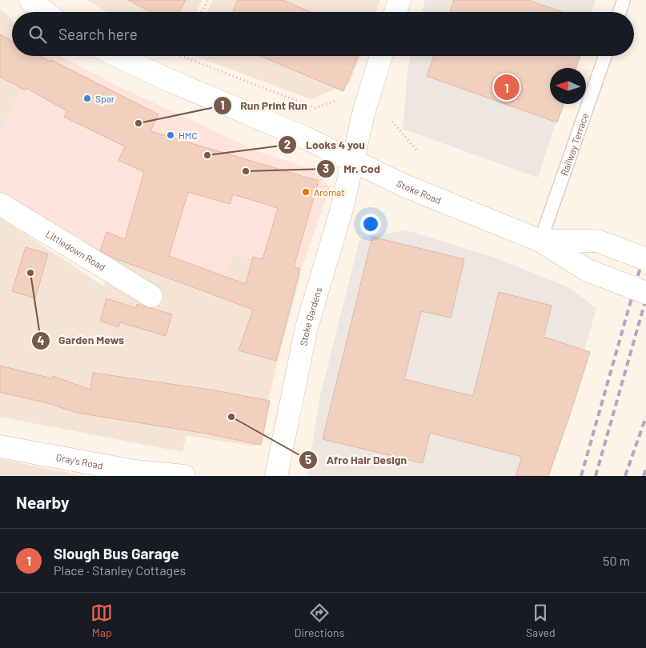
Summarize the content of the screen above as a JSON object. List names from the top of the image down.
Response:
{
  "streets": {
    "street": [
      "Stoke Road",
      "Littledown Road",
      "Stoke Gardens",
      "Gray's Road"
    ],
    "lane": ["Railway Terrace"]
  },
  "crossings": [
    ["Railway Terrace", "Stoke Road"],
    ["Stoke Road", "Stoke Gardens"]
  ],
  "places": [
    "Spar",
    "Run Print Run",
    "HMC",
    "Looks 4 you",
    "Mr. Cod",
    "Aromat",
    "Garden Mews",
    "Afro Hair Design"
  ],
  "north": "left",
  "page": {
    "search": "Search here",
    "pins": "1",
    "heading": "Nearby",
    "list": [
      {
        "mark": "1",
        "name": "Slough Bus Garage",
        "note": "Place · Stanley Cottages",
        "value": "50 m"
      }
    ],
    "nav": ["Map", "Directions", "Saved"]
  }
}
